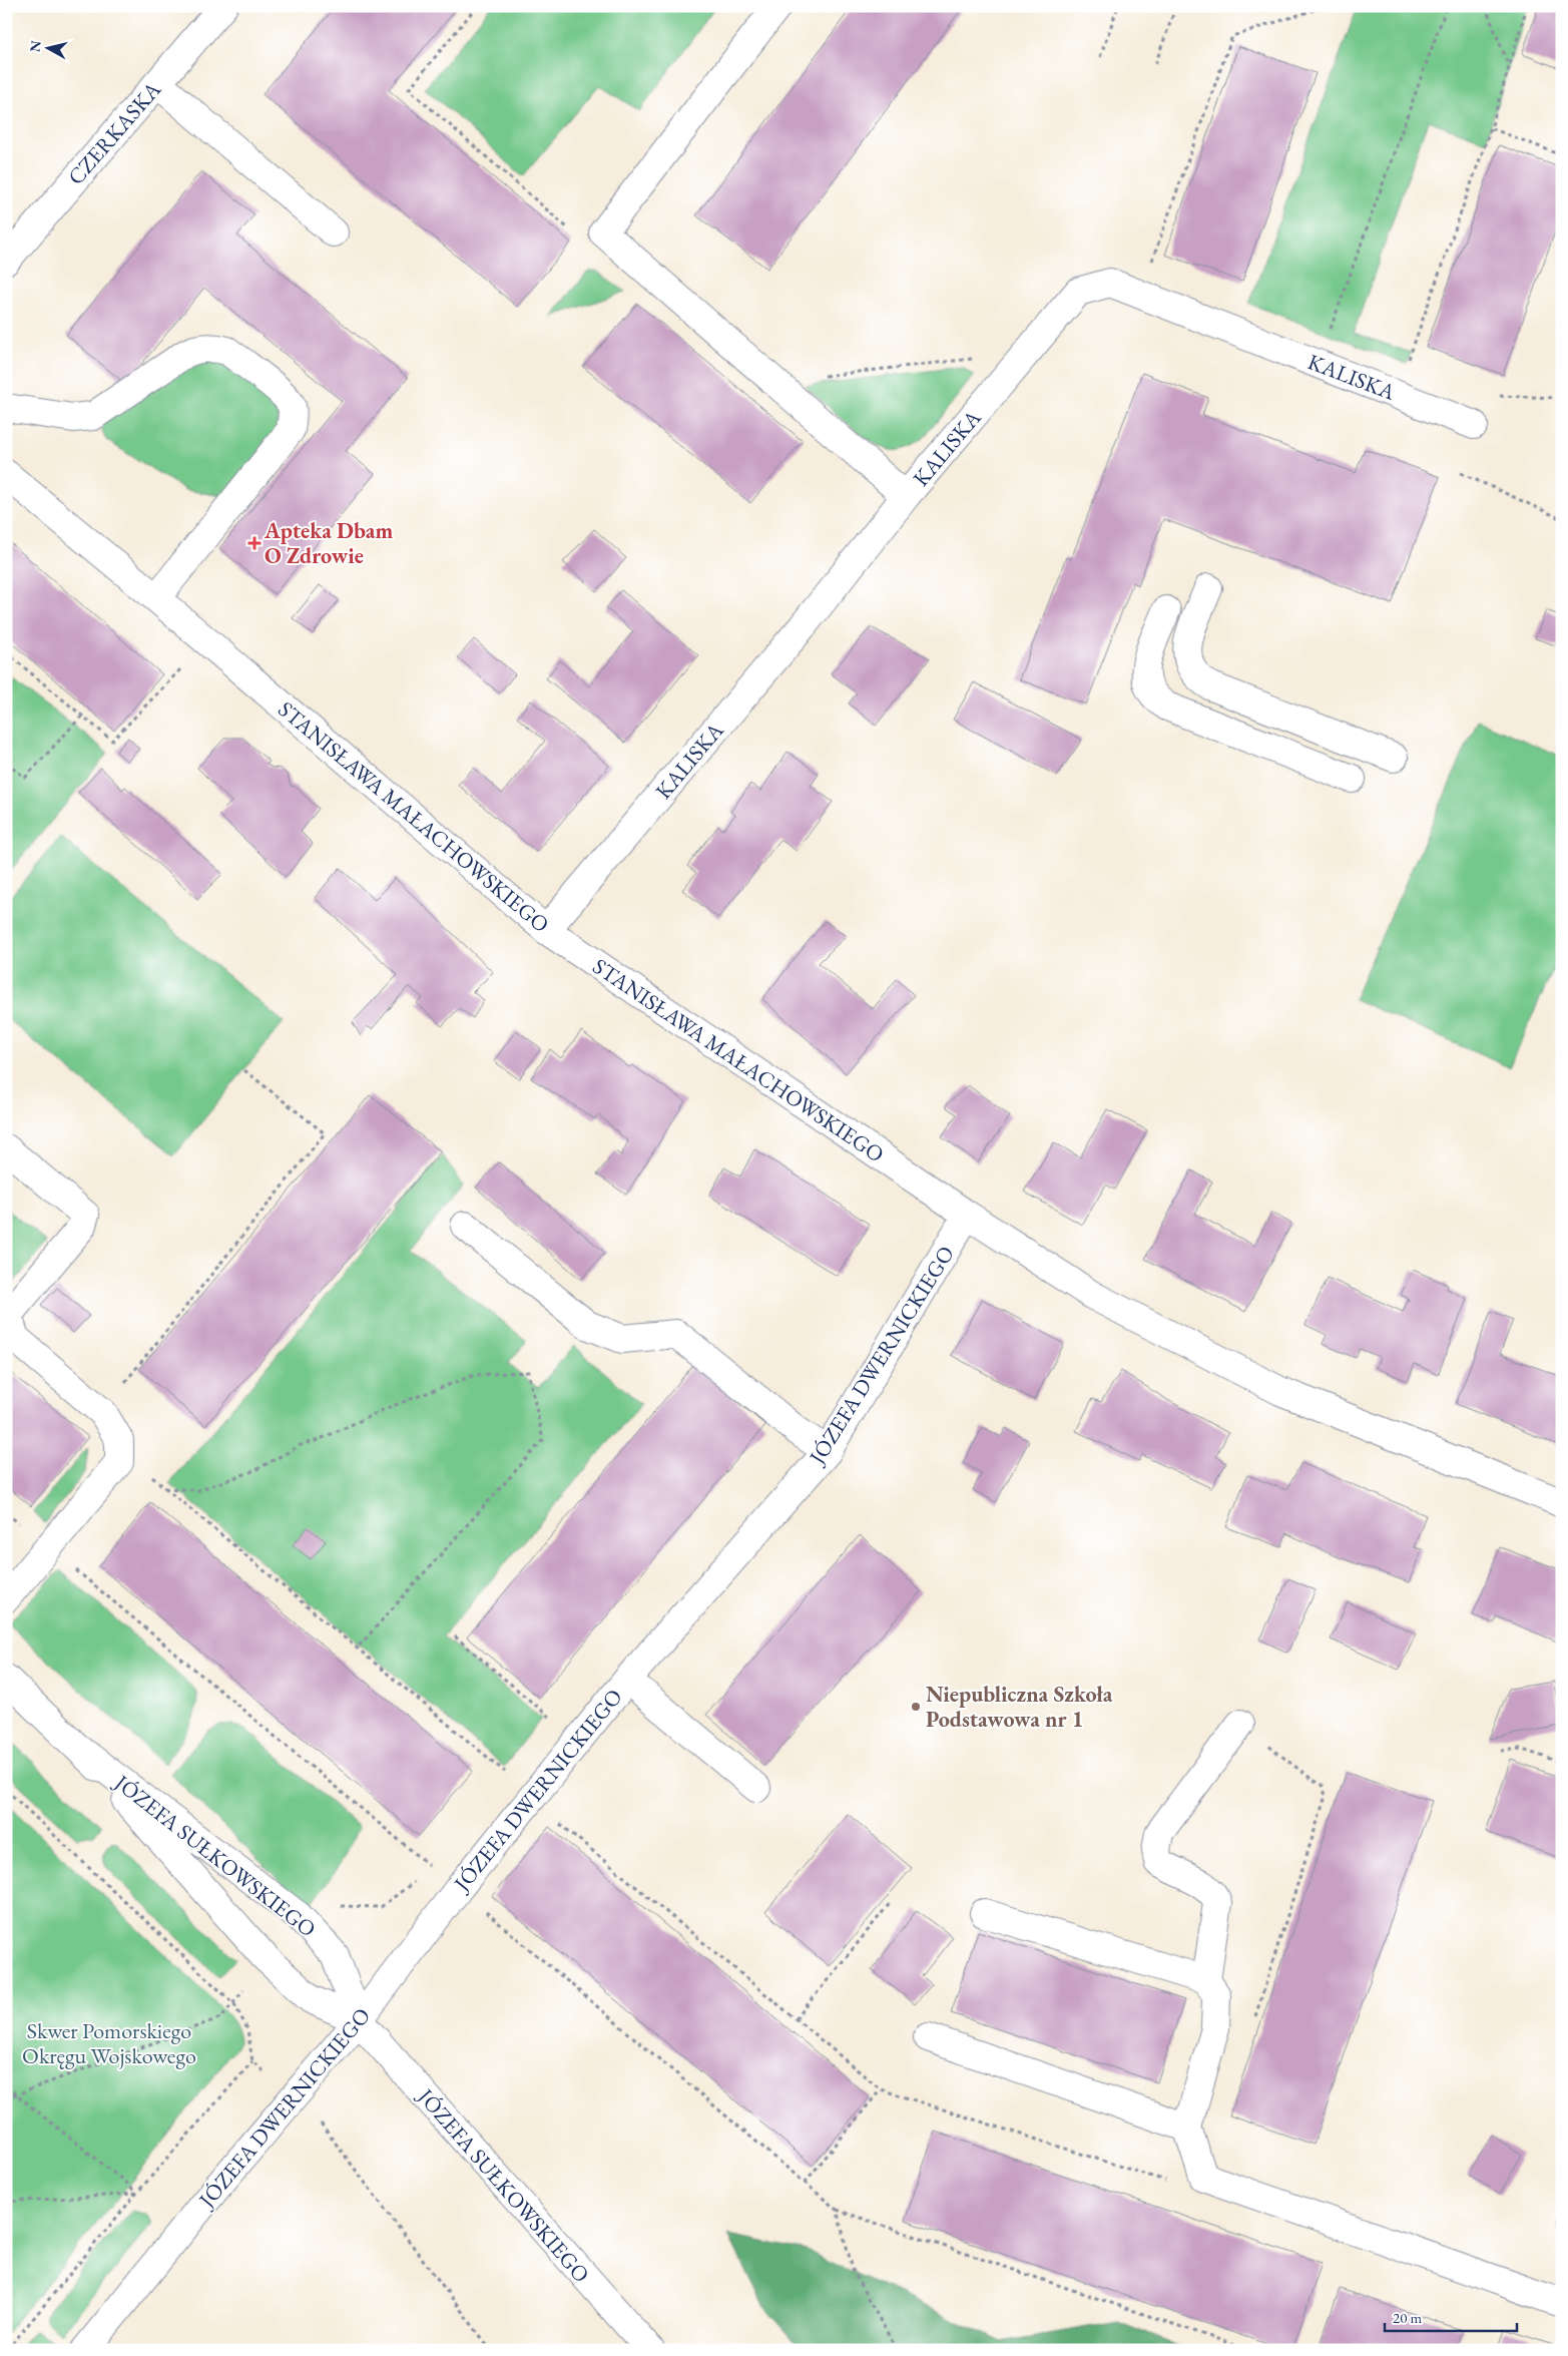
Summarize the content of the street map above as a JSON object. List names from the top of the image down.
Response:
{
  "streets": {
    "street": [
      "CZERKASKA",
      "KALISKA",
      "STANISŁAWA MAŁACHOWSKIEGO",
      "JÓZEFA DWERNICKIEGO",
      "JÓZEFA SUŁKOWSKIEGO"
    ]
  },
  "crossings": [
    ["KALISKA", "STANISŁAWA MAŁACHOWSKIEGO"],
    ["STANISŁAWA MAŁACHOWSKIEGO", "JÓZEFA DWERNICKIEGO"],
    ["JÓZEFA DWERNICKIEGO", "JÓZEFA SUŁKOWSKIEGO"]
  ],
  "parks": ["Skwer Pomorskiego Okręgu Wojskowego"],
  "places": {
    "health": ["Apteka Dbam O Zdrowie"],
    "other": ["Niepubliczna Szkoła Podstawowa nr 1"]
  },
  "scale_bar": "20 m",
  "north": "left"
}
